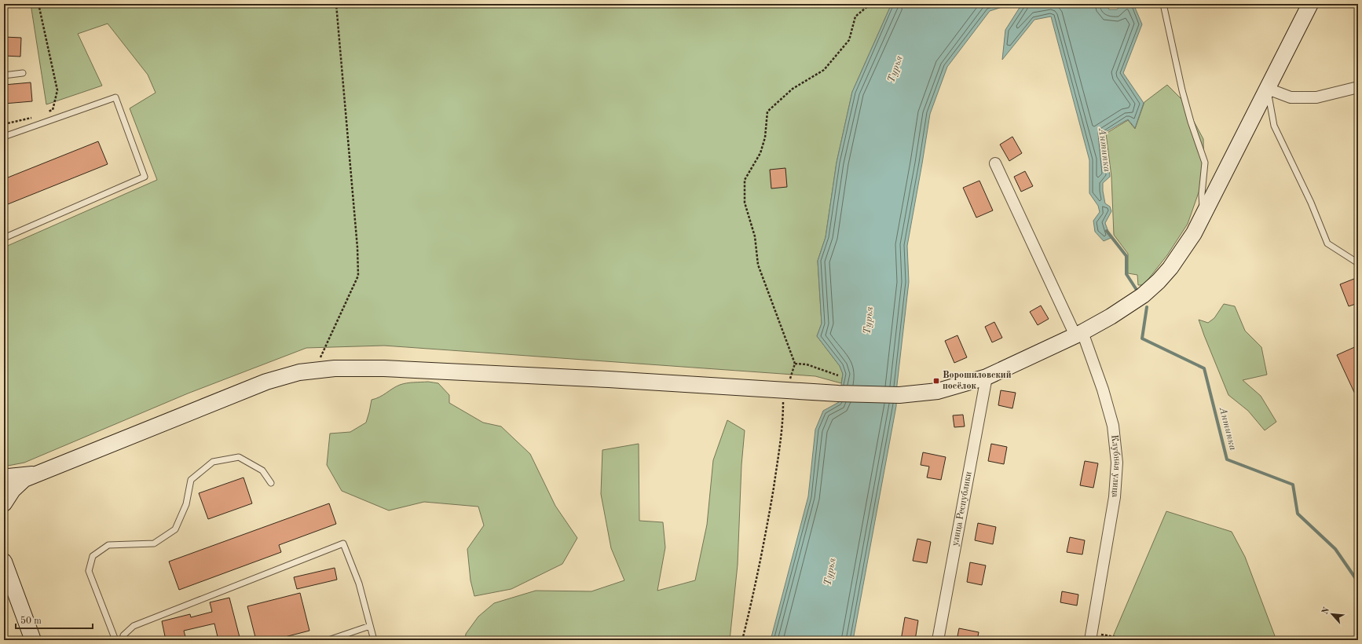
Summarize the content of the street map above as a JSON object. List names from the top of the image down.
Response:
{
  "streets": {
    "street": ["Клубная улица", "улица Республики"]
  },
  "water": ["Турья", "Антипка"],
  "places": {
    "transit": ["Ворошиловский посёлок"]
  },
  "scale_bar": "50 m",
  "north": "top left"
}
